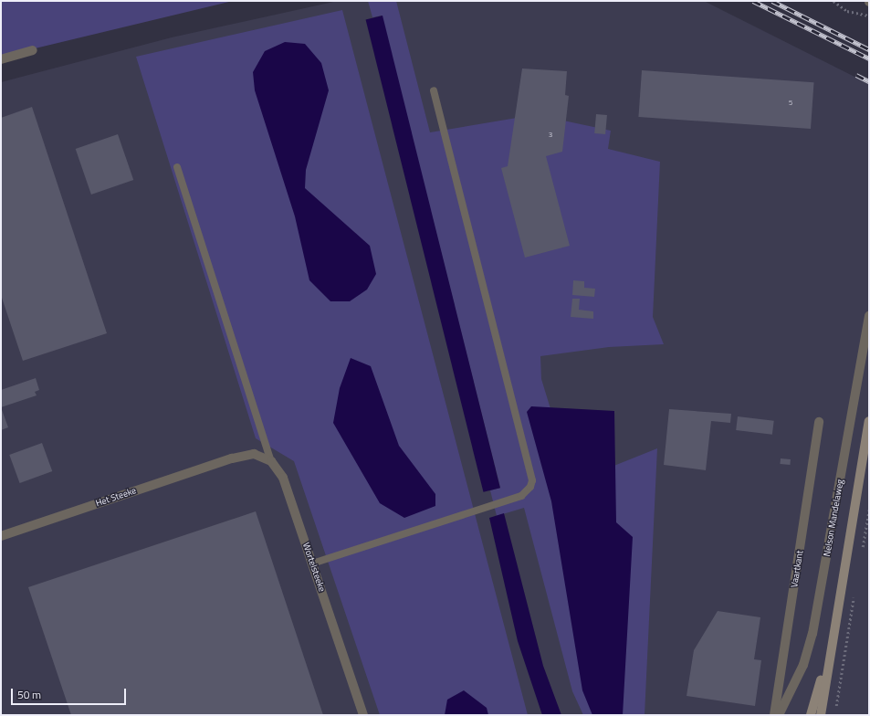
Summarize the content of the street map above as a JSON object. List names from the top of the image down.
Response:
{
  "streets": {
    "street": [
      "Het Steeke",
      "Nelson Mandelaweg",
      "Wortelsteeke",
      "Vaartkant"
    ]
  },
  "crossings": [
    ["Het Steeke", "Wortelsteeke"]
  ],
  "house_numbers": ["5", "3"],
  "scale_bar": "50 m"
}
